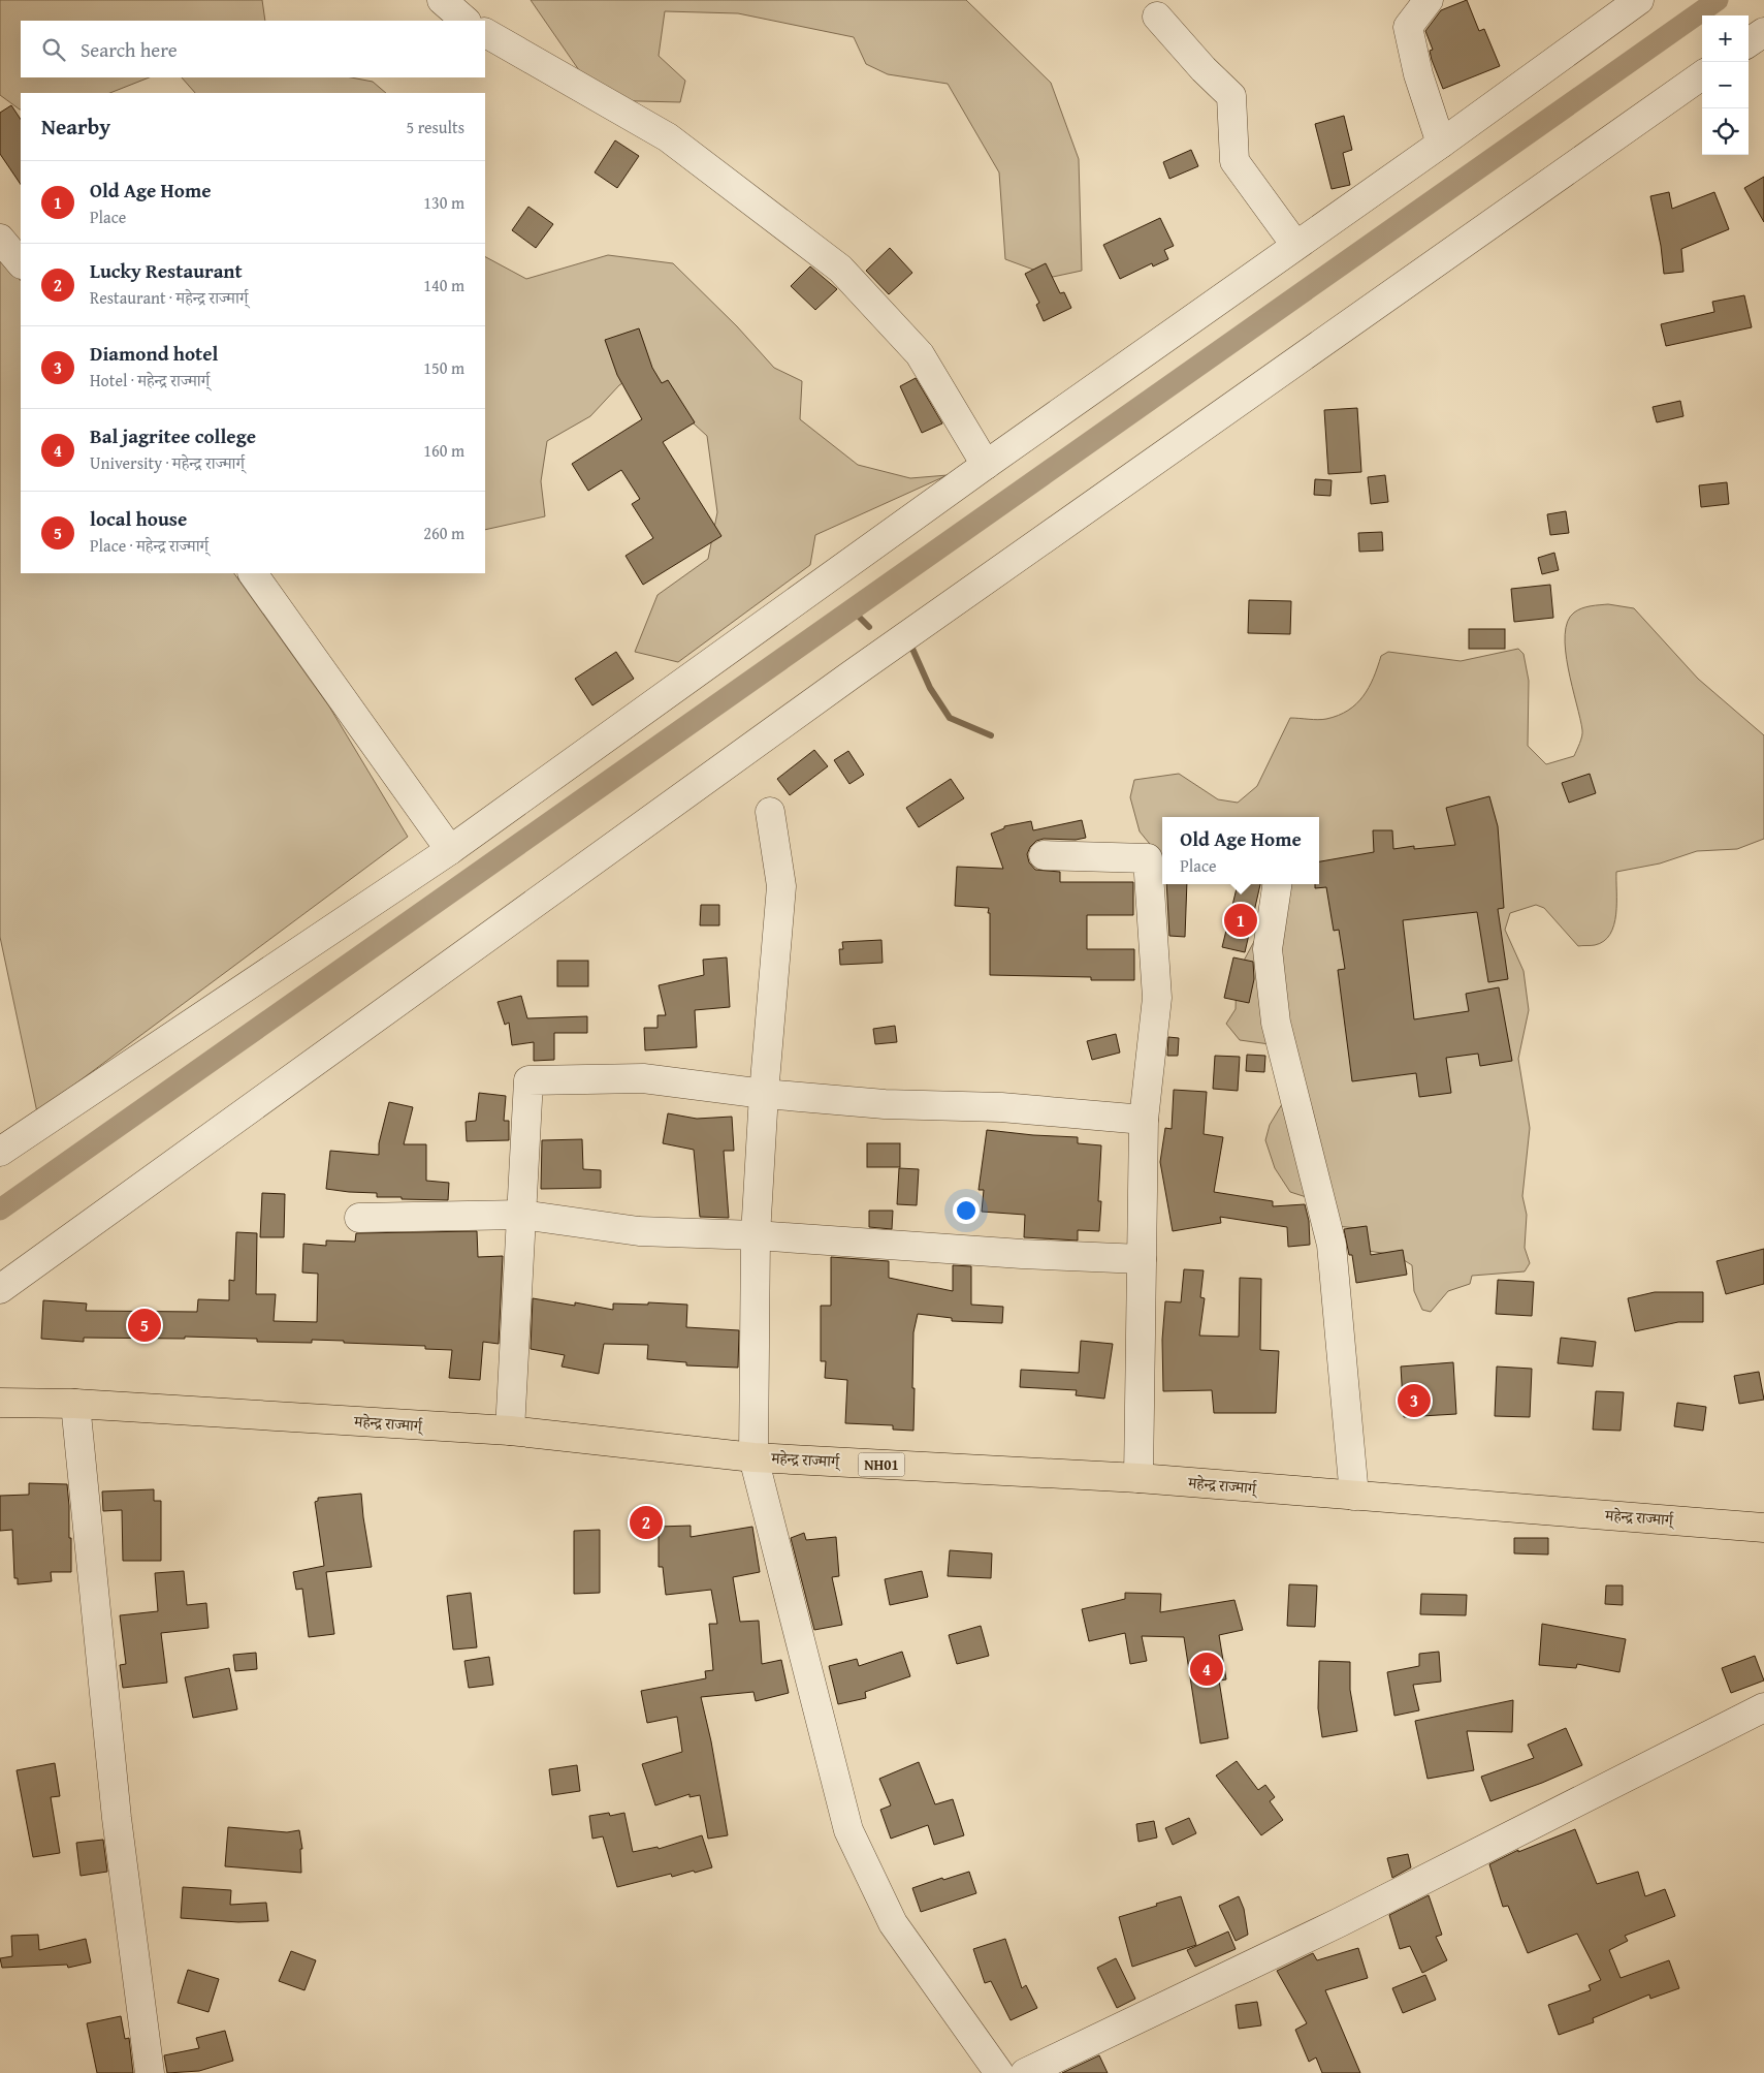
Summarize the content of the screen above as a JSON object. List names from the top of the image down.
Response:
{
  "streets": {
    "highway": ["महेन्द्र राज्मार्ग्", "NH01"]
  },
  "page": {
    "map_buttons": ["+", "−"],
    "search": "Search here",
    "heading": ["Nearby", "5 results"],
    "list": [
      {
        "mark": "1",
        "name": "Old Age Home",
        "note": "Place",
        "value": "130 m"
      },
      {
        "mark": "2",
        "name": "Lucky Restaurant",
        "note": "Restaurant · महेन्द्र राज्मार्ग्",
        "value": "140 m"
      },
      {
        "mark": "3",
        "name": "Diamond hotel",
        "note": "Hotel · महेन्द्र राज्मार्ग्",
        "value": "150 m"
      },
      {
        "mark": "4",
        "name": "Bal jagritee college",
        "note": "University · महेन्द्र राज्मार्ग्",
        "value": "160 m"
      },
      {
        "mark": "5",
        "name": "local house",
        "note": "Place · महेन्द्र राज्मार्ग्",
        "value": "260 m"
      }
    ],
    "popup": ["Old Age Home", "Place"],
    "pins": [
      "1",
      "5",
      "3",
      "2",
      "4"
    ]
  }
}
